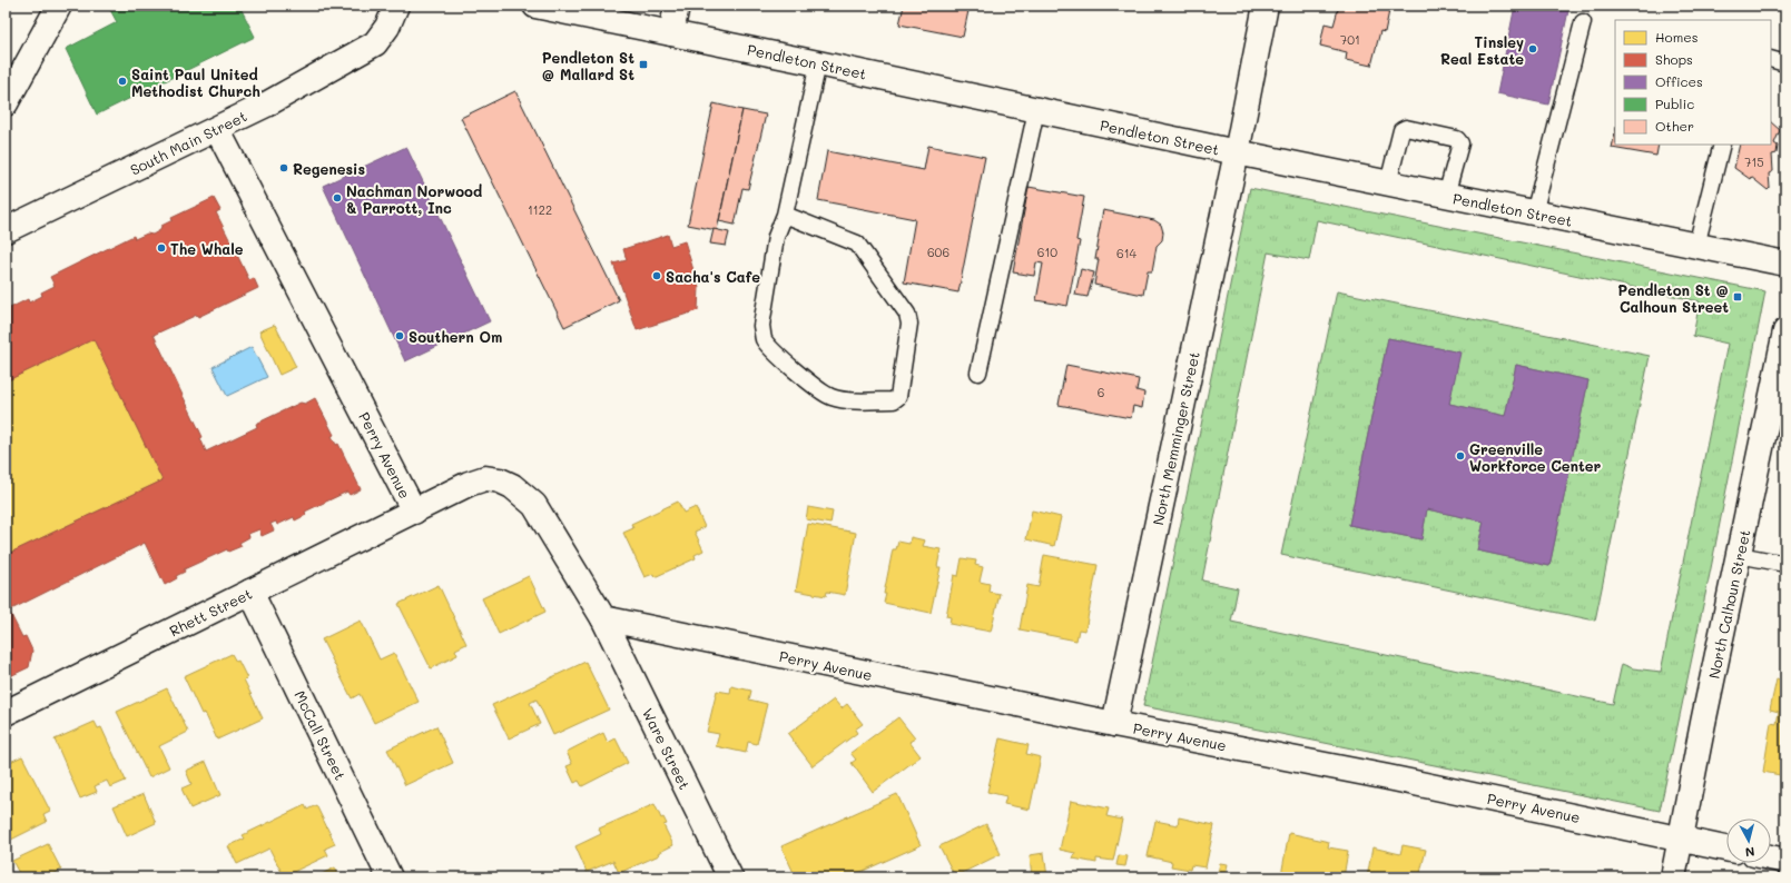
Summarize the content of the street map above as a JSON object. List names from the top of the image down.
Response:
{
  "streets": {
    "street": [
      "Pendleton Street",
      "South Main Street",
      "North Memminger Street",
      "Perry Avenue",
      "North Calhoun Street",
      "Rhett Street",
      "McCall Street",
      "Ware Street"
    ]
  },
  "crossings": [
    ["Pendleton Street", "North Memminger Street"],
    ["South Main Street", "Perry Avenue"],
    ["North Memminger Street", "Perry Avenue"],
    ["Perry Avenue", "North Calhoun Street"],
    ["Perry Avenue", "Rhett Street"],
    ["Perry Avenue", "Ware Street"],
    ["Rhett Street", "McCall Street"]
  ],
  "places": {
    "other": [
      "Tinsley Real Estate",
      "Saint Paul United Methodist Church",
      "Regenesis",
      "Nachman Norwood & Parrott, Inc",
      "The Whale",
      "Sacha's Cafe",
      "Southern Om",
      "Greenville Workforce Center"
    ],
    "transit": ["Pendleton St @ Mallard St", "Pendleton St @ Calhoun Street"]
  },
  "house_numbers": [
    "701",
    "715",
    "1122",
    "606",
    "610",
    "614",
    "6"
  ],
  "legend": [
    "Homes",
    "Shops",
    "Offices",
    "Public",
    "Other"
  ],
  "north": "bottom"
}
